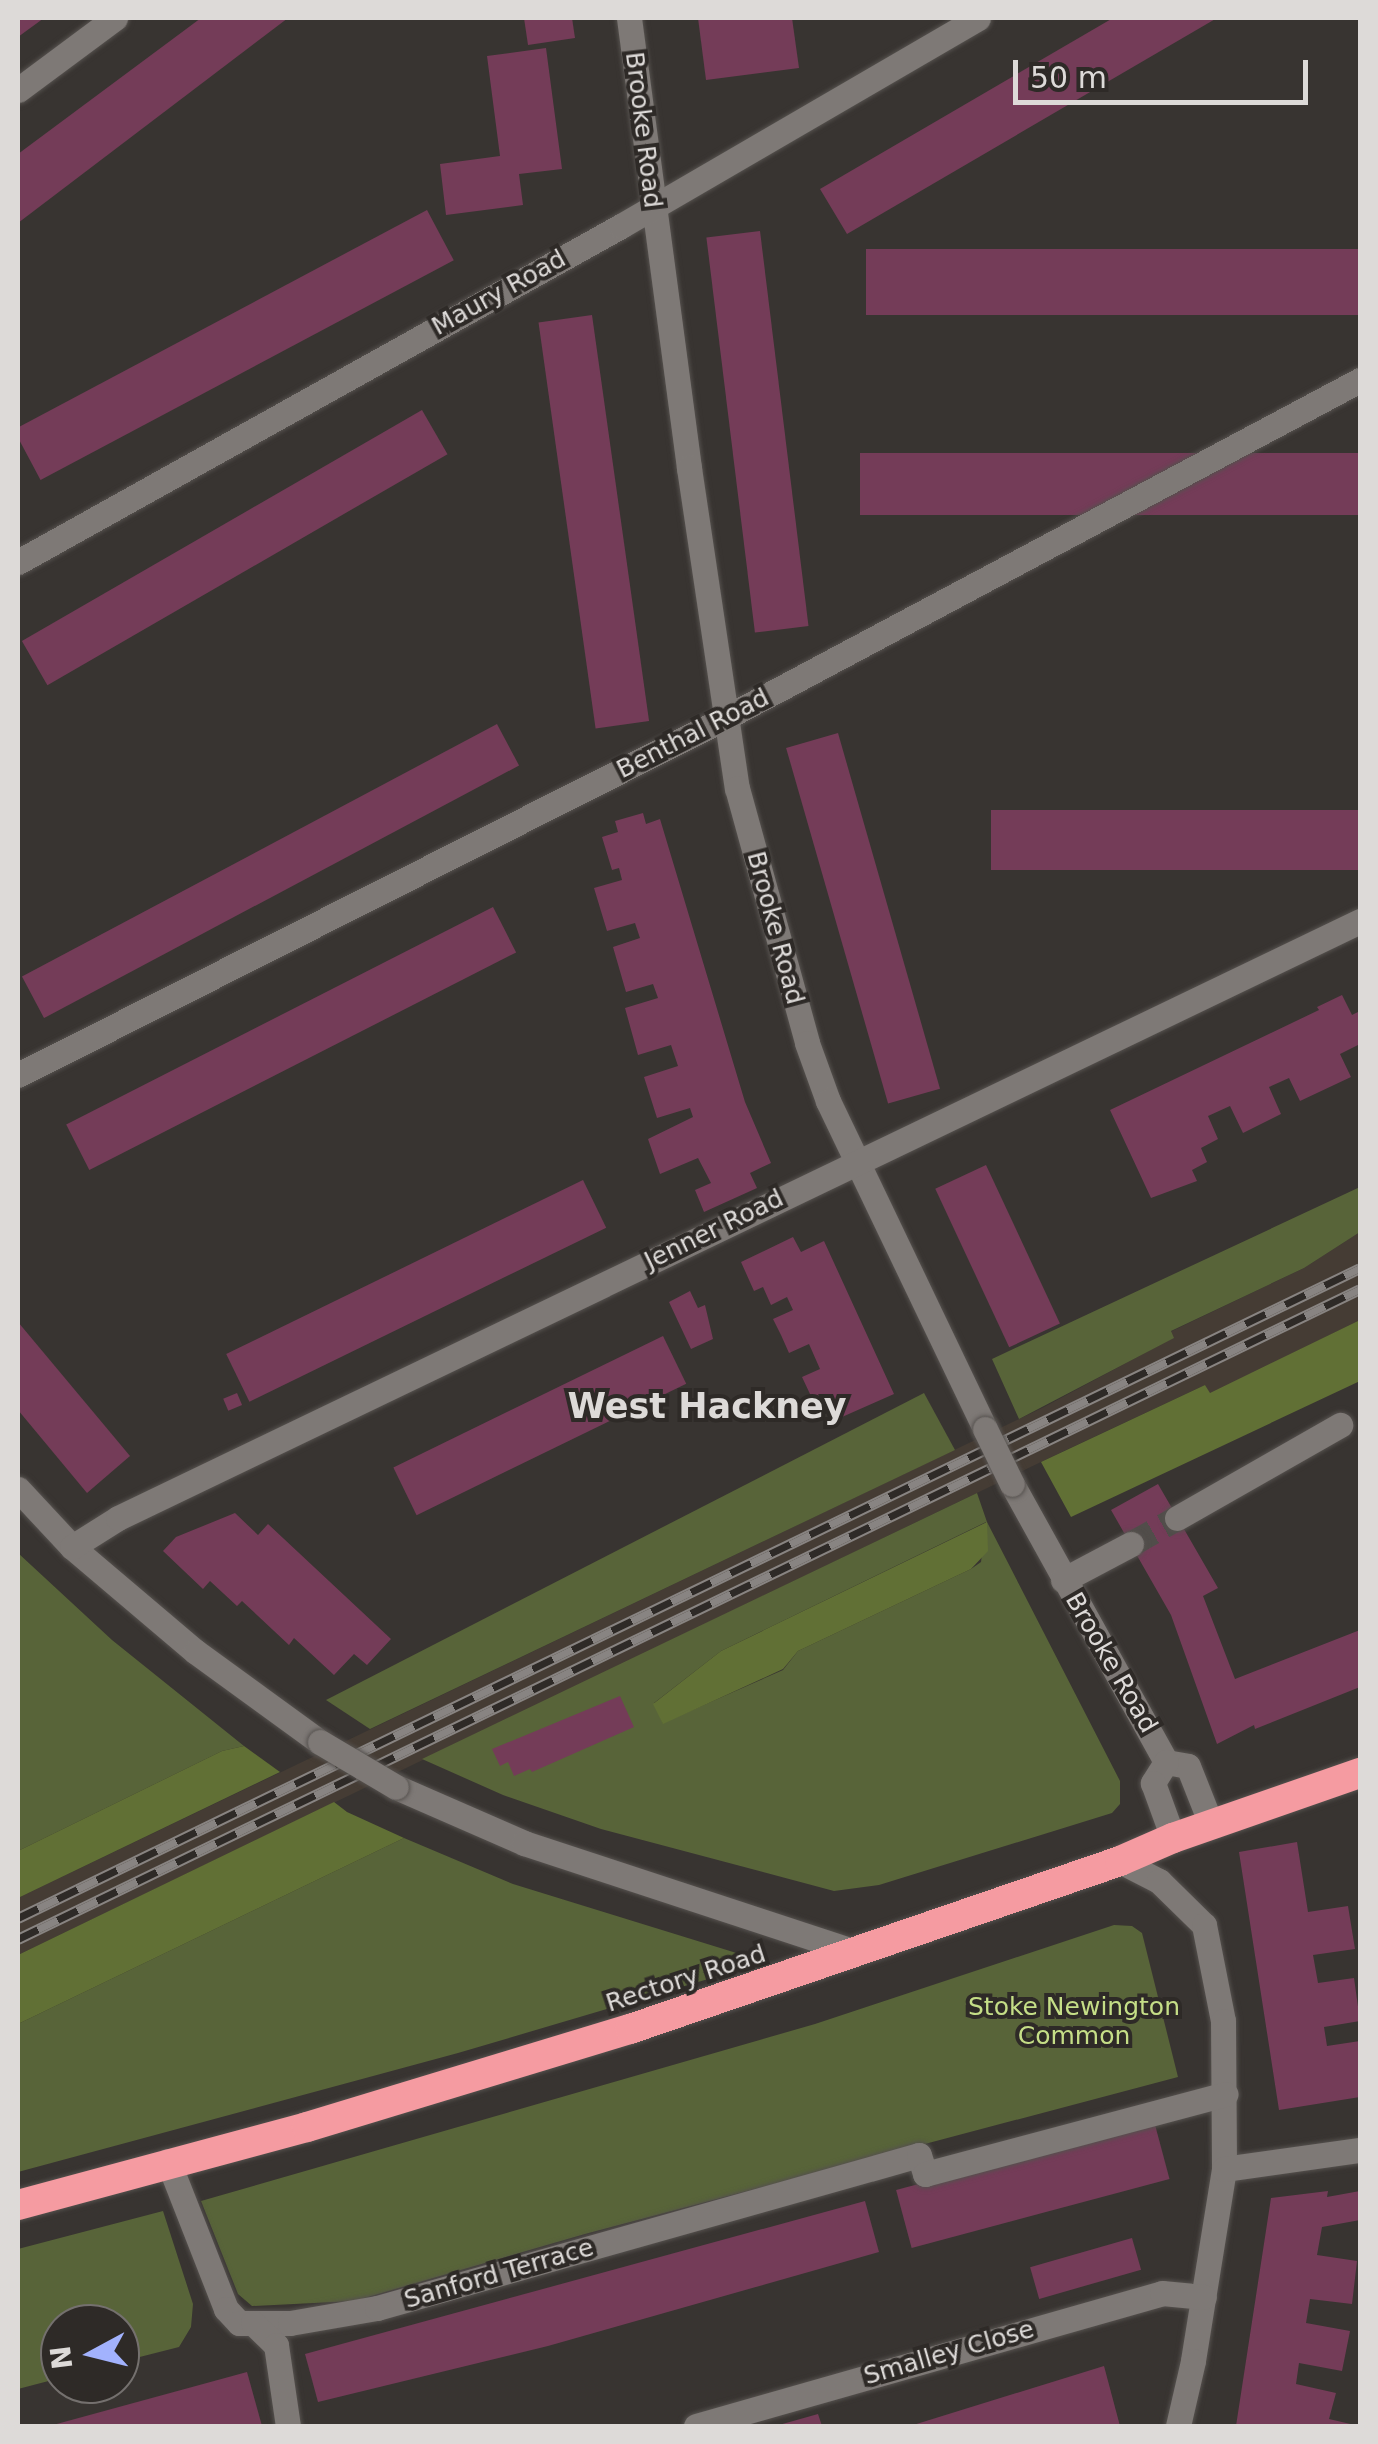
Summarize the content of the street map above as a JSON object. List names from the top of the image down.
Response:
{
  "streets": {
    "highway": ["Rectory Road"],
    "street": [
      "Brooke Road",
      "Maury Road",
      "Benthal Road",
      "Jenner Road",
      "Sanford Terrace",
      "Smalley Close"
    ]
  },
  "crossings": [
    ["Brooke Road", "Maury Road"],
    ["Brooke Road", "Benthal Road"],
    ["Brooke Road", "Jenner Road"],
    ["Brooke Road", "Rectory Road"]
  ],
  "districts": ["West Hackney"],
  "parks": ["Stoke Newington Common"],
  "scale_bar": "50 m",
  "north": "left"
}
